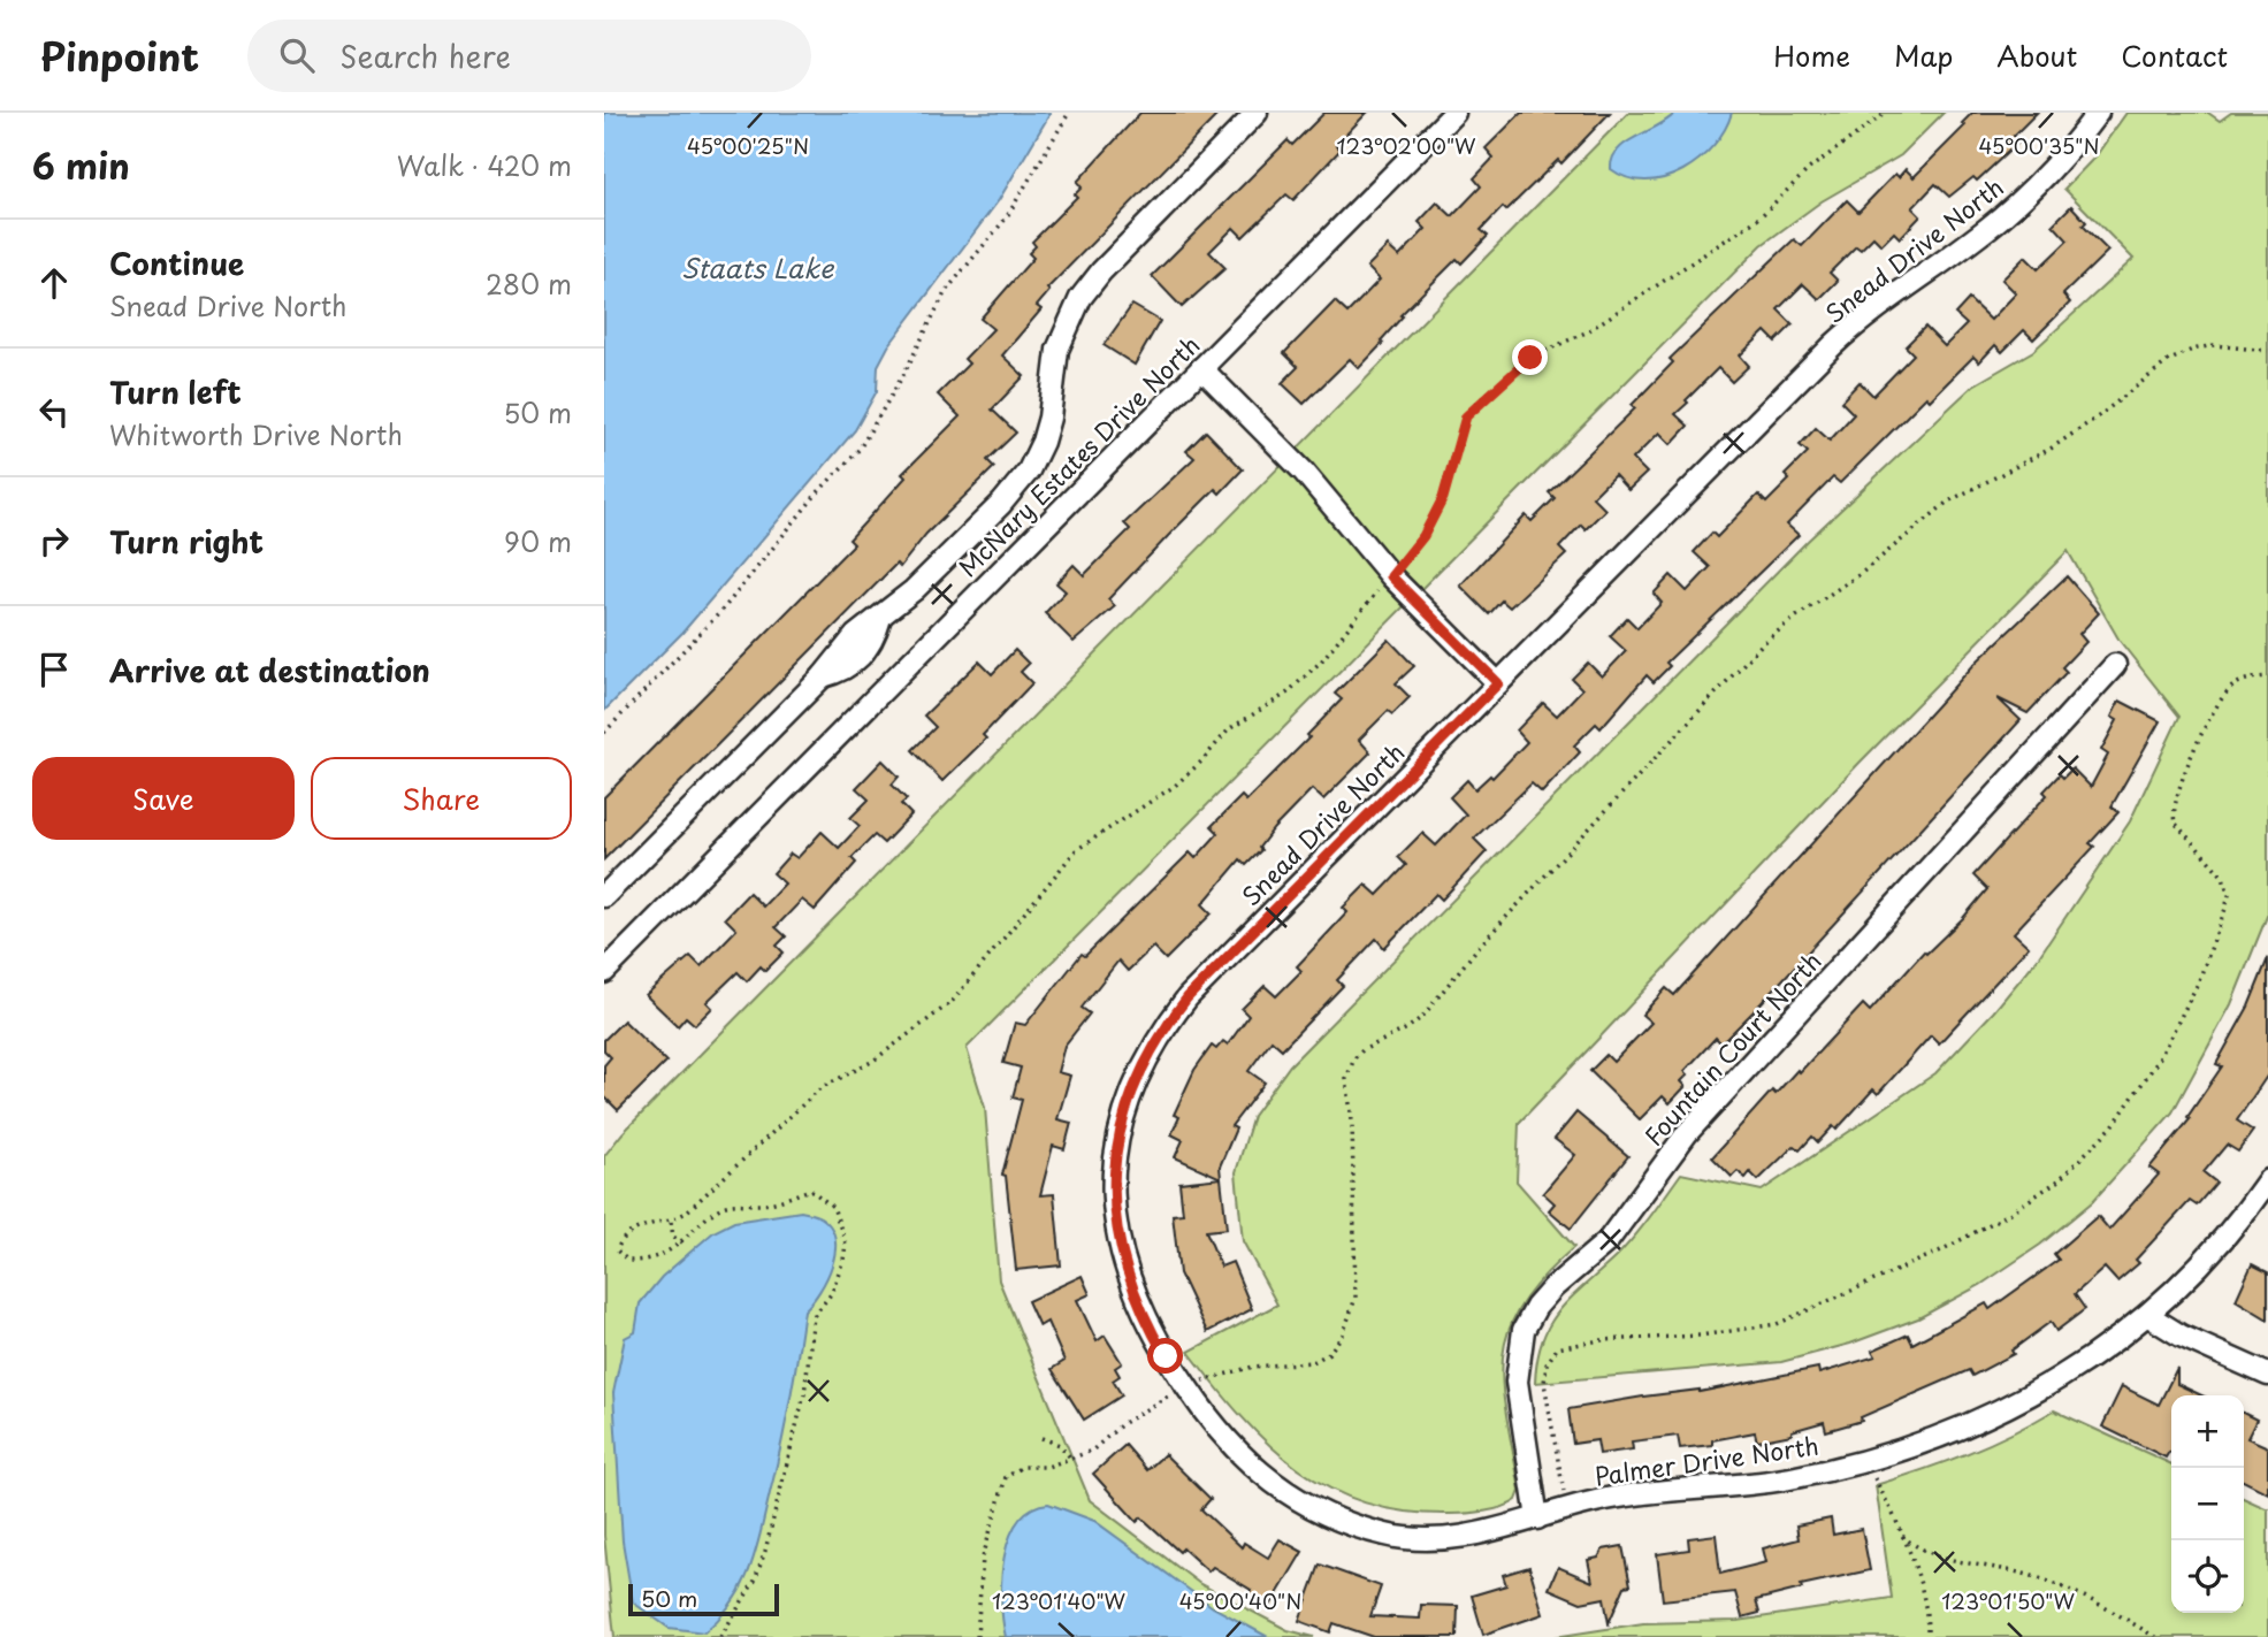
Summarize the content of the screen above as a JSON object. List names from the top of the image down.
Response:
{
  "streets": {
    "street": [
      "Snead Drive North",
      "McNary Estates Drive North",
      "Fountain Court North",
      "Palmer Drive North"
    ]
  },
  "crossings": [
    ["Snead Drive North", "Fountain Court North"],
    ["Snead Drive North", "Palmer Drive North"],
    ["Fountain Court North", "Palmer Drive North"]
  ],
  "water": ["Staats Lake"],
  "scale_bar": "50 m",
  "page": {
    "header": "Pinpoint",
    "search": "Search here",
    "nav": [
      "Home",
      "Map",
      "About",
      "Contact"
    ],
    "heading": ["6 min", "Walk · 420 m"],
    "list": [
      ["Continue", "Snead Drive North", "280 m"],
      ["Turn left", "Whitworth Drive North", "50 m"],
      ["Turn right", "90 m"],
      "Arrive at destination"
    ],
    "buttons": ["Save", "Share"],
    "map_buttons": ["+", "−"],
    "scale": "50 m"
  },
  "coordinates": [
    "123°02'00\"W",
    "45°00'35\"N",
    "45°00'25\"N",
    "45°00'40\"N",
    "123°01'40\"W",
    "123°01'50\"W"
  ]
}
